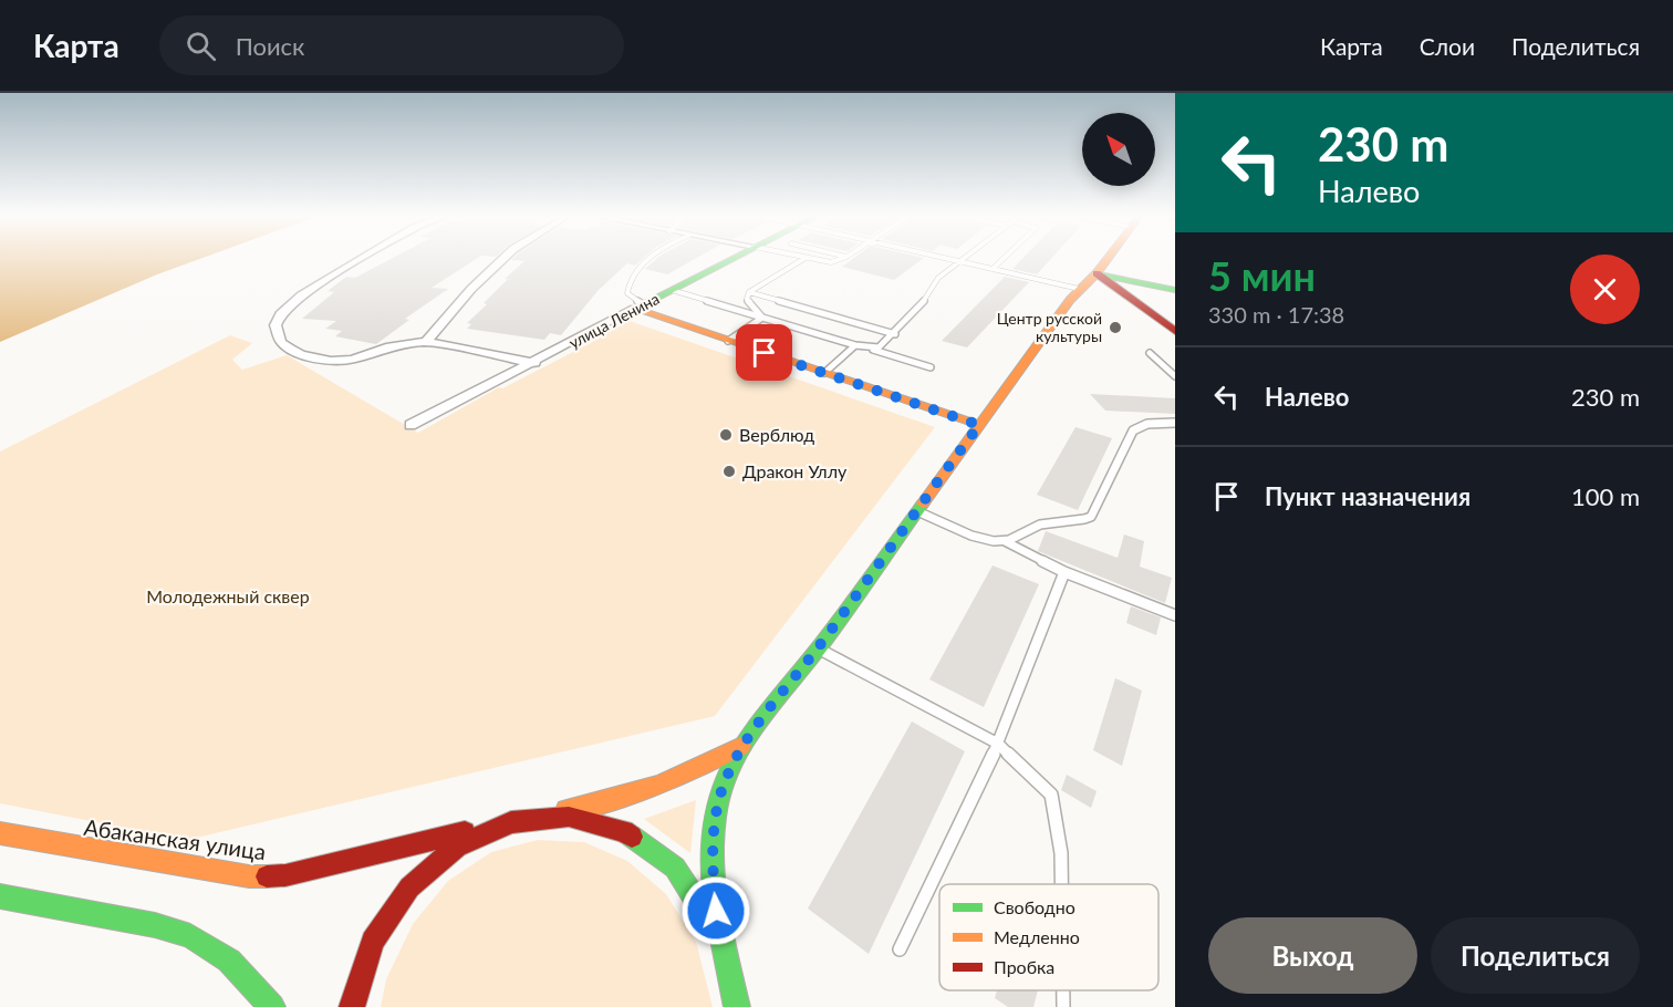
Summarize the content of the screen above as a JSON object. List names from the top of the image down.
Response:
{
  "streets": {
    "main road": ["улица Ленина", "Абаканская улица"]
  },
  "parks": ["Молодежный сквер"],
  "places": ["Центр русской культуры", "Верблюд", "Дракон Уллу"],
  "legend": ["Свободно", "Медленно", "Пробка"],
  "north": "top left",
  "page": {
    "header": "Карта",
    "search": "Поиск",
    "nav": ["Карта", "Слои", "Поделиться"],
    "turn": ["230 m", "Налево"],
    "heading": ["5 мин", "330 m · 17:38"],
    "list": [
      {
        "name": "Налево",
        "value": "230 m"
      },
      {
        "name": "Пункт назначения",
        "value": "100 m"
      }
    ],
    "buttons": ["Выход", "Поделиться"]
  }
}
